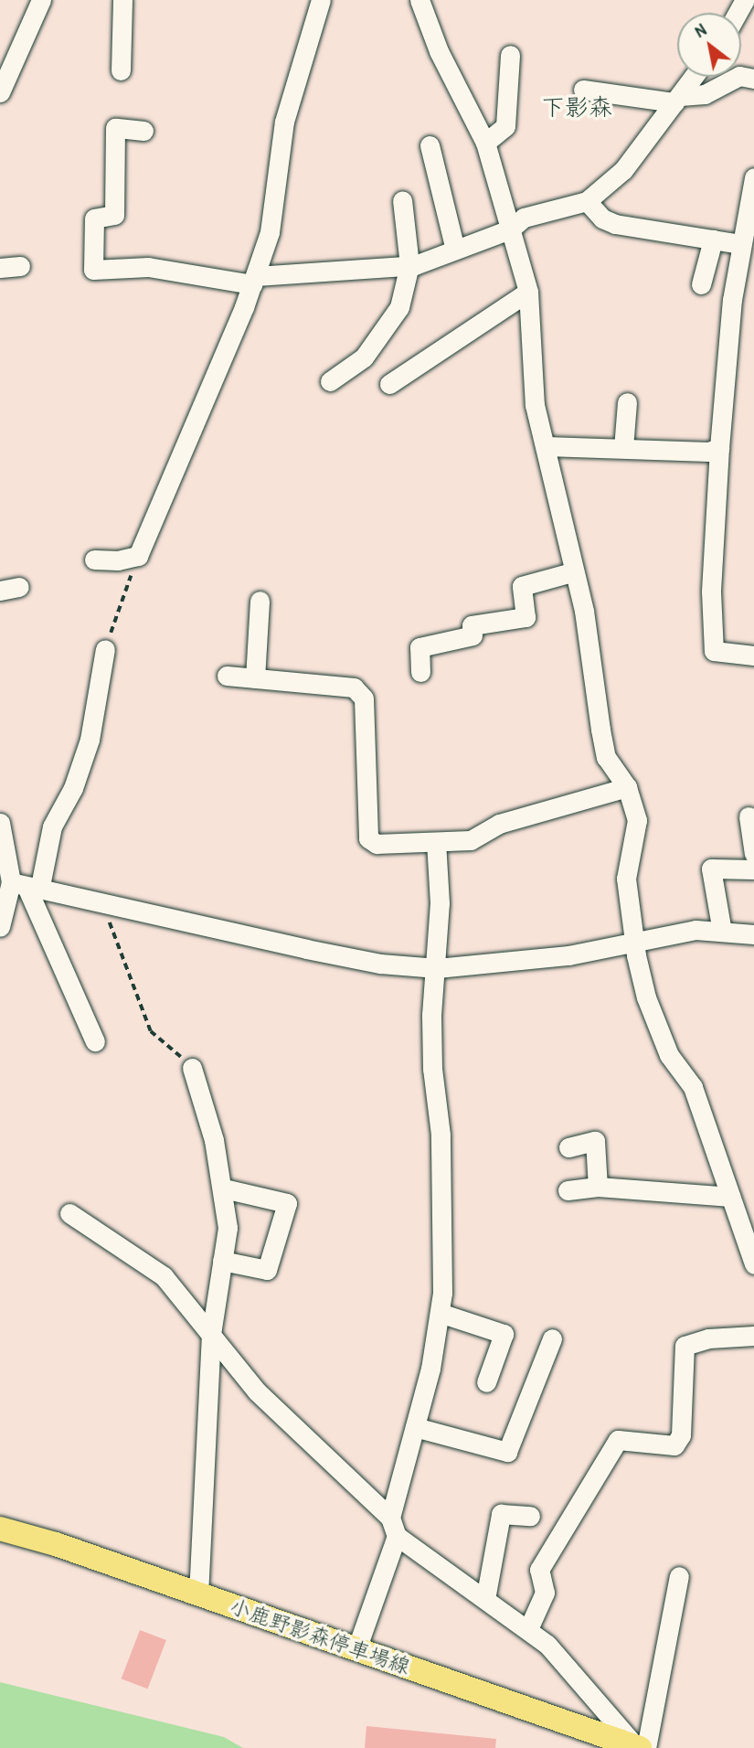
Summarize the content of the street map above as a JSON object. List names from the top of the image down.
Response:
{
  "streets": {
    "main road": ["小鹿野影森停車場線"]
  },
  "districts": ["下影森"],
  "north": "top left"
}
